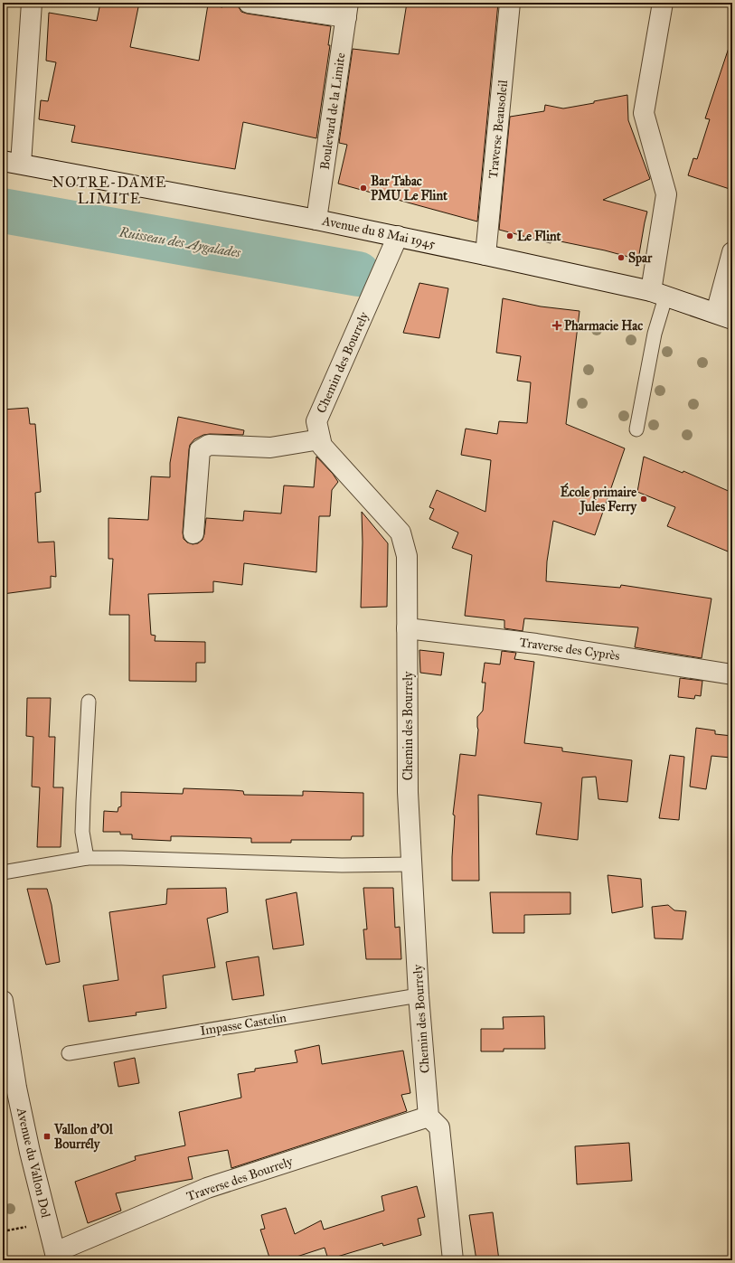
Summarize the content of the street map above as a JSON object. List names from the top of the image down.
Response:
{
  "streets": {
    "street": [
      "Boulevard de la Limite",
      "Traverse Beausoleil",
      "Avenue du 8 Mai 1945",
      "Chemin des Bourrely",
      "Traverse des Cyprès",
      "Avenue du Vallon Dol",
      "Traverse des Bourrely"
    ],
    "lane": ["Impasse Castelin"]
  },
  "crossings": [
    ["Boulevard de la Limite", "Avenue du 8 Mai 1945"],
    ["Traverse Beausoleil", "Avenue du 8 Mai 1945"],
    ["Avenue du 8 Mai 1945", "Chemin des Bourrely"],
    ["Chemin des Bourrely", "Traverse des Cyprès"],
    ["Chemin des Bourrely", "Impasse Castelin"],
    ["Chemin des Bourrely", "Traverse des Bourrely"],
    ["Avenue du Vallon Dol", "Traverse des Bourrely"]
  ],
  "districts": ["NOTRE-DAME LIMITE"],
  "water": ["Ruisseau des Aygalades"],
  "places": {
    "other": [
      "Bar Tabac PMU Le Flint",
      "Le Flint",
      "Spar",
      "École primaire Jules Ferry"
    ],
    "health": ["Pharmacie Hac"],
    "transit": ["Vallon d'Ol Bourrély"]
  }
}
